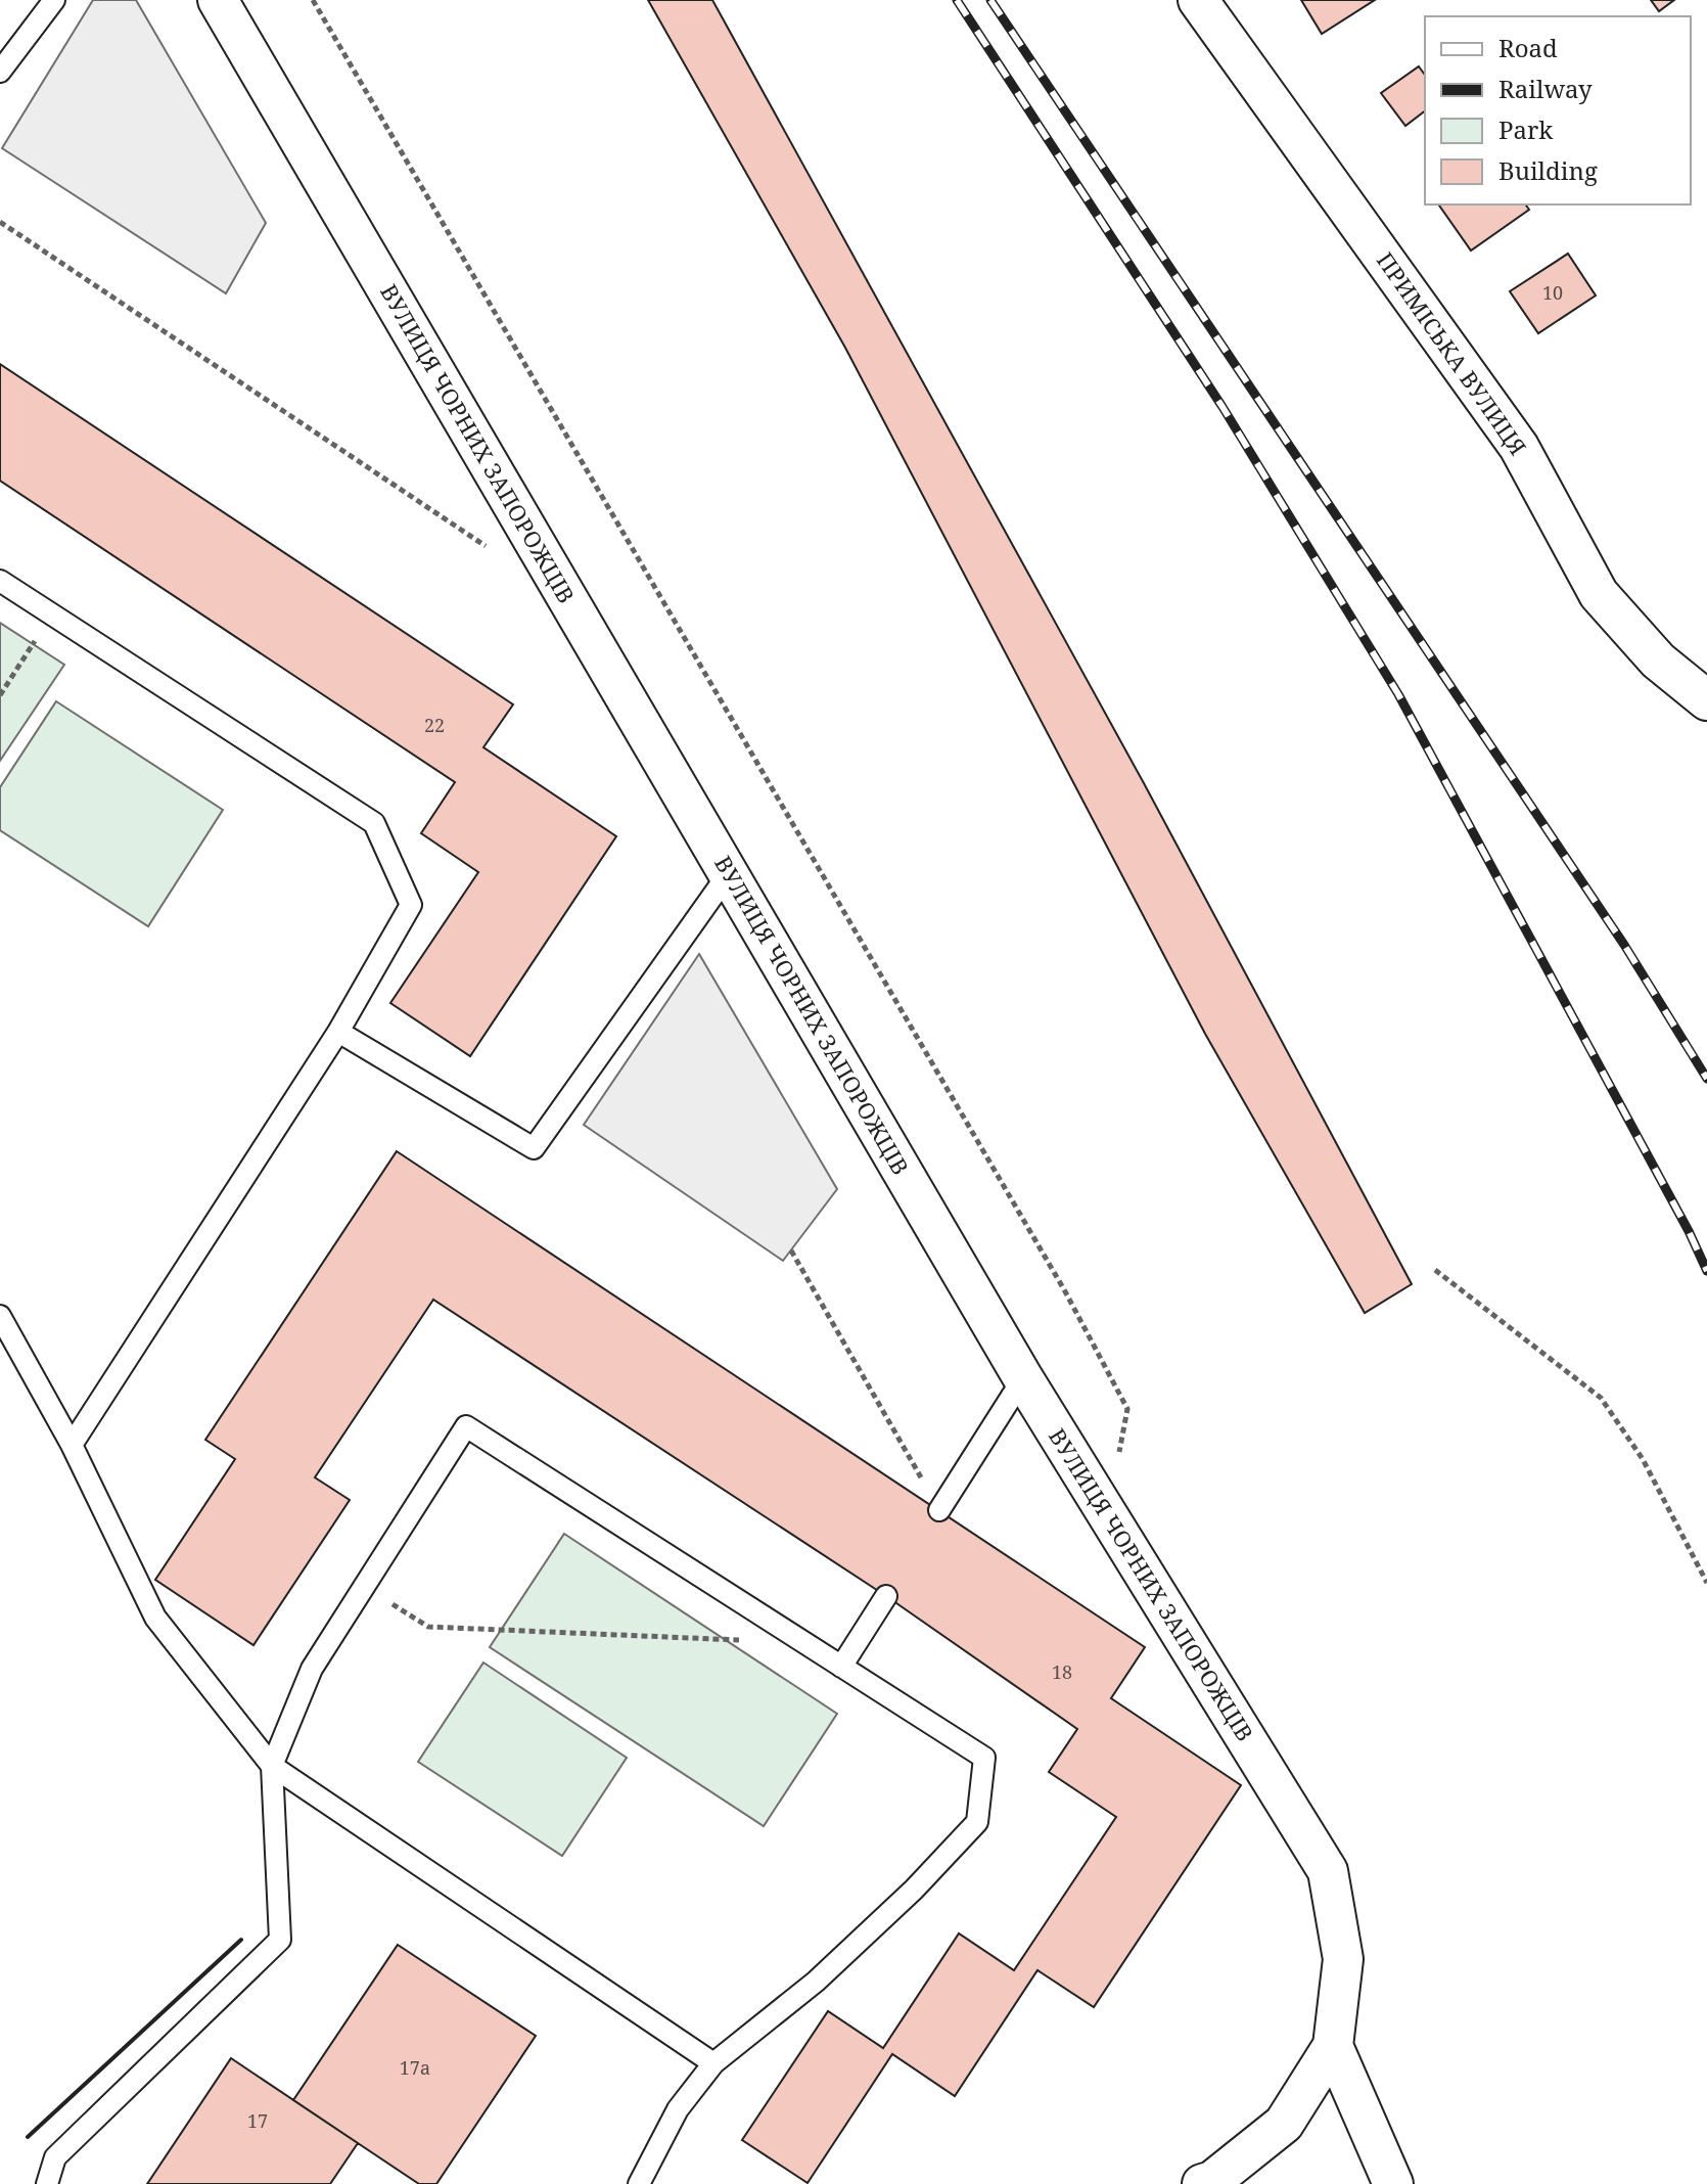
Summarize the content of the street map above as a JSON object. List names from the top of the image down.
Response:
{
  "streets": {
    "street": ["ПРИМІСЬКА ВУЛИЦЯ", "ВУЛИЦЯ ЧОРНИХ ЗАПОРОЖЦІВ"]
  },
  "house_numbers": [
    "10",
    "22",
    "18",
    "17а",
    "17"
  ],
  "legend": [
    "Road",
    "Railway",
    "Park",
    "Building"
  ]
}
